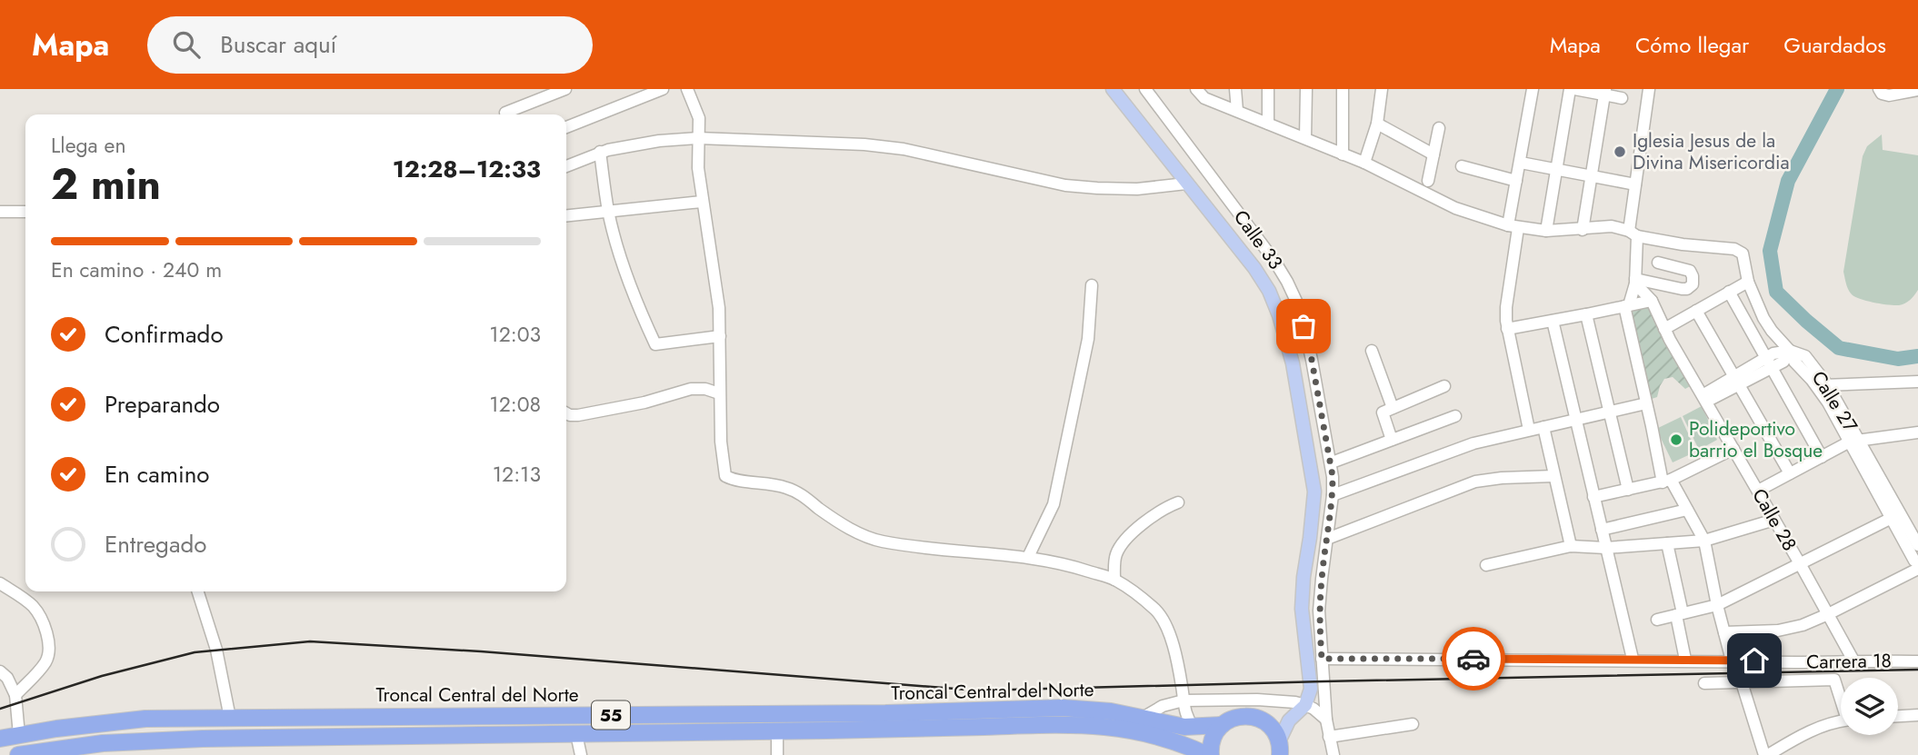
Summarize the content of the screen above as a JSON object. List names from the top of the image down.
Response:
{
  "streets": {
    "highway": ["Troncal Central del Norte", "55"],
    "street": [
      "Calle 33",
      "Calle 27",
      "Calle 28",
      "Carrera 18"
    ]
  },
  "crossings": [
    ["Calle 33", "Carrera 18"],
    ["Calle 28", "Carrera 18"],
    ["Troncal Central del Norte", "55"]
  ],
  "places": ["Iglesia Jesus de la Divina Misericordia", "Polideportivo barrio el Bosque"],
  "page": {
    "header": "Mapa",
    "search": "Buscar aquí",
    "nav": ["Mapa", "Cómo llegar", "Guardados"],
    "heading": ["2 min", "Llega en", "12:28–12:33"],
    "bar": "En camino · 240 m",
    "list": [
      ["Confirmado", "12:03"],
      ["Preparando", "12:08"],
      ["En camino", "12:13"],
      "Entregado"
    ]
  }
}
